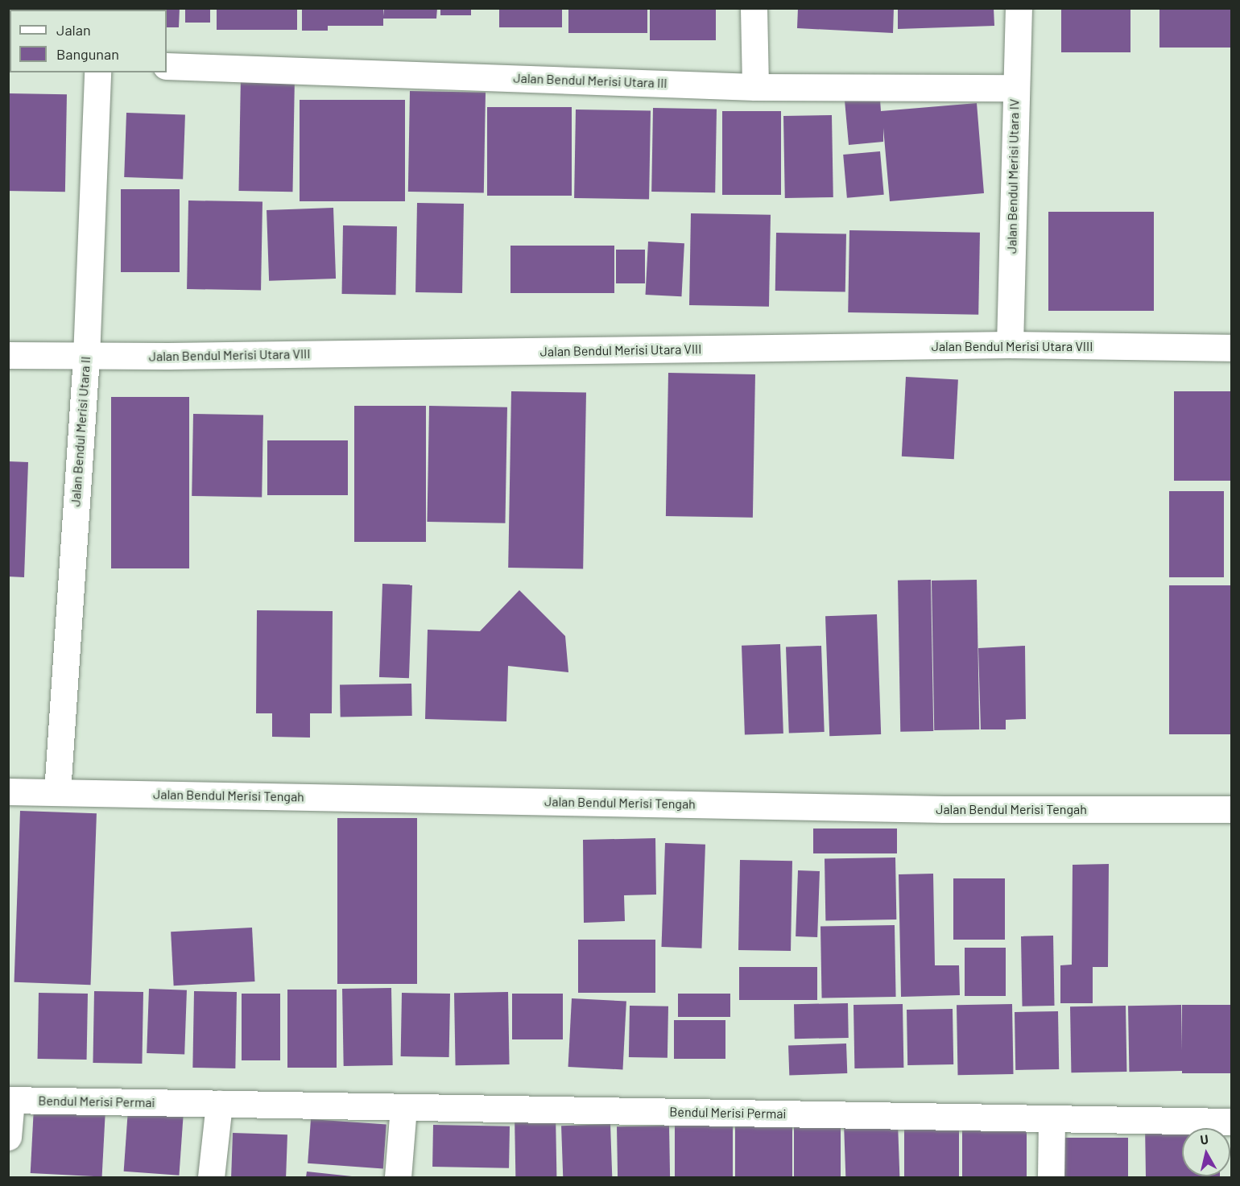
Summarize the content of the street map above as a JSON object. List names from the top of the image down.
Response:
{
  "streets": {
    "street": [
      "Jalan Bendul Merisi Utara III",
      "Jalan Bendul Merisi Utara IV",
      "Jalan Bendul Merisi Utara VIII",
      "Jalan Bendul Merisi Utara II",
      "Jalan Bendul Merisi Tengah",
      "Bendul Merisi Permai"
    ]
  },
  "crossings": [
    ["Jalan Bendul Merisi Utara III", "Jalan Bendul Merisi Utara IV"],
    ["Jalan Bendul Merisi Utara IV", "Jalan Bendul Merisi Utara VIII"],
    ["Jalan Bendul Merisi Utara VIII", "Jalan Bendul Merisi Utara II"],
    ["Jalan Bendul Merisi Utara II", "Jalan Bendul Merisi Tengah"]
  ],
  "legend": ["Jalan", "Bangunan"],
  "north": "top"
}
